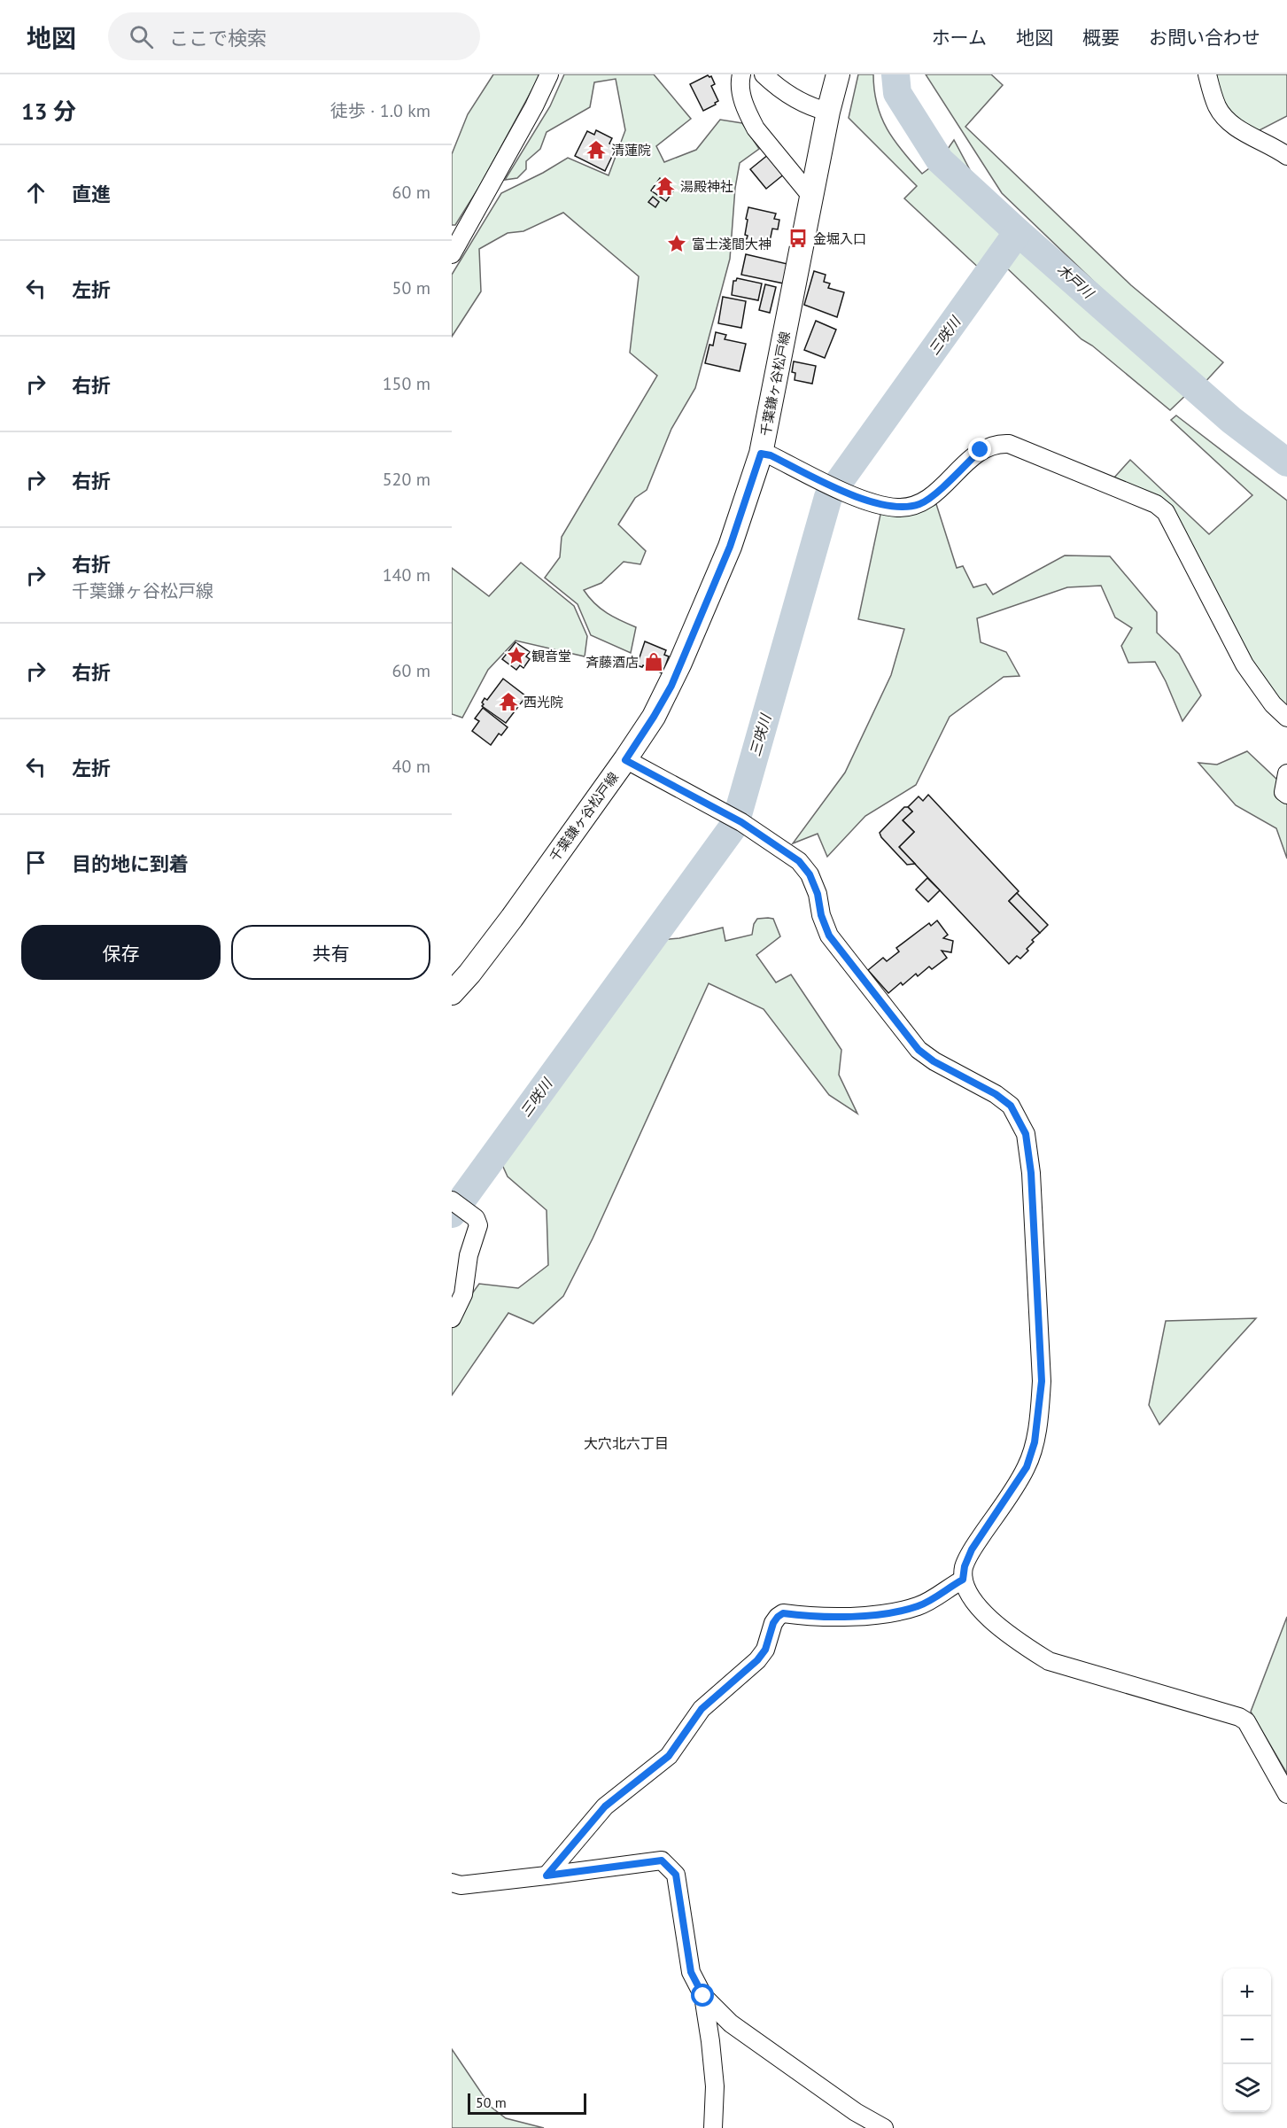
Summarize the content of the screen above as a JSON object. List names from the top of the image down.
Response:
{
  "streets": {
    "main road": ["千葉鎌ヶ谷松戸線"]
  },
  "districts": ["大穴北六丁目"],
  "water": ["木戸川", "三咲川"],
  "places": {
    "temple": ["清蓮院", "湯殿神社", "西光院"],
    "bus stop": ["金堀入口"],
    "place": ["富士淺間大神", "観音堂"],
    "shop": ["斉藤酒店"]
  },
  "scale_bar": "50 m",
  "page": {
    "header": "地図",
    "search": "ここで検索",
    "nav": [
      "ホーム",
      "地図",
      "概要",
      "お問い合わせ"
    ],
    "heading": ["13 分", "徒歩 · 1.0 km"],
    "list": [
      ["直進", "60 m"],
      ["左折", "50 m"],
      ["右折", "150 m"],
      ["右折", "520 m"],
      ["右折", "千葉鎌ヶ谷松戸線", "140 m"],
      ["右折", "60 m"],
      ["左折", "40 m"],
      "目的地に到着"
    ],
    "buttons": ["保存", "共有"],
    "map_buttons": ["+", "−"],
    "scale": "50 m"
  }
}
